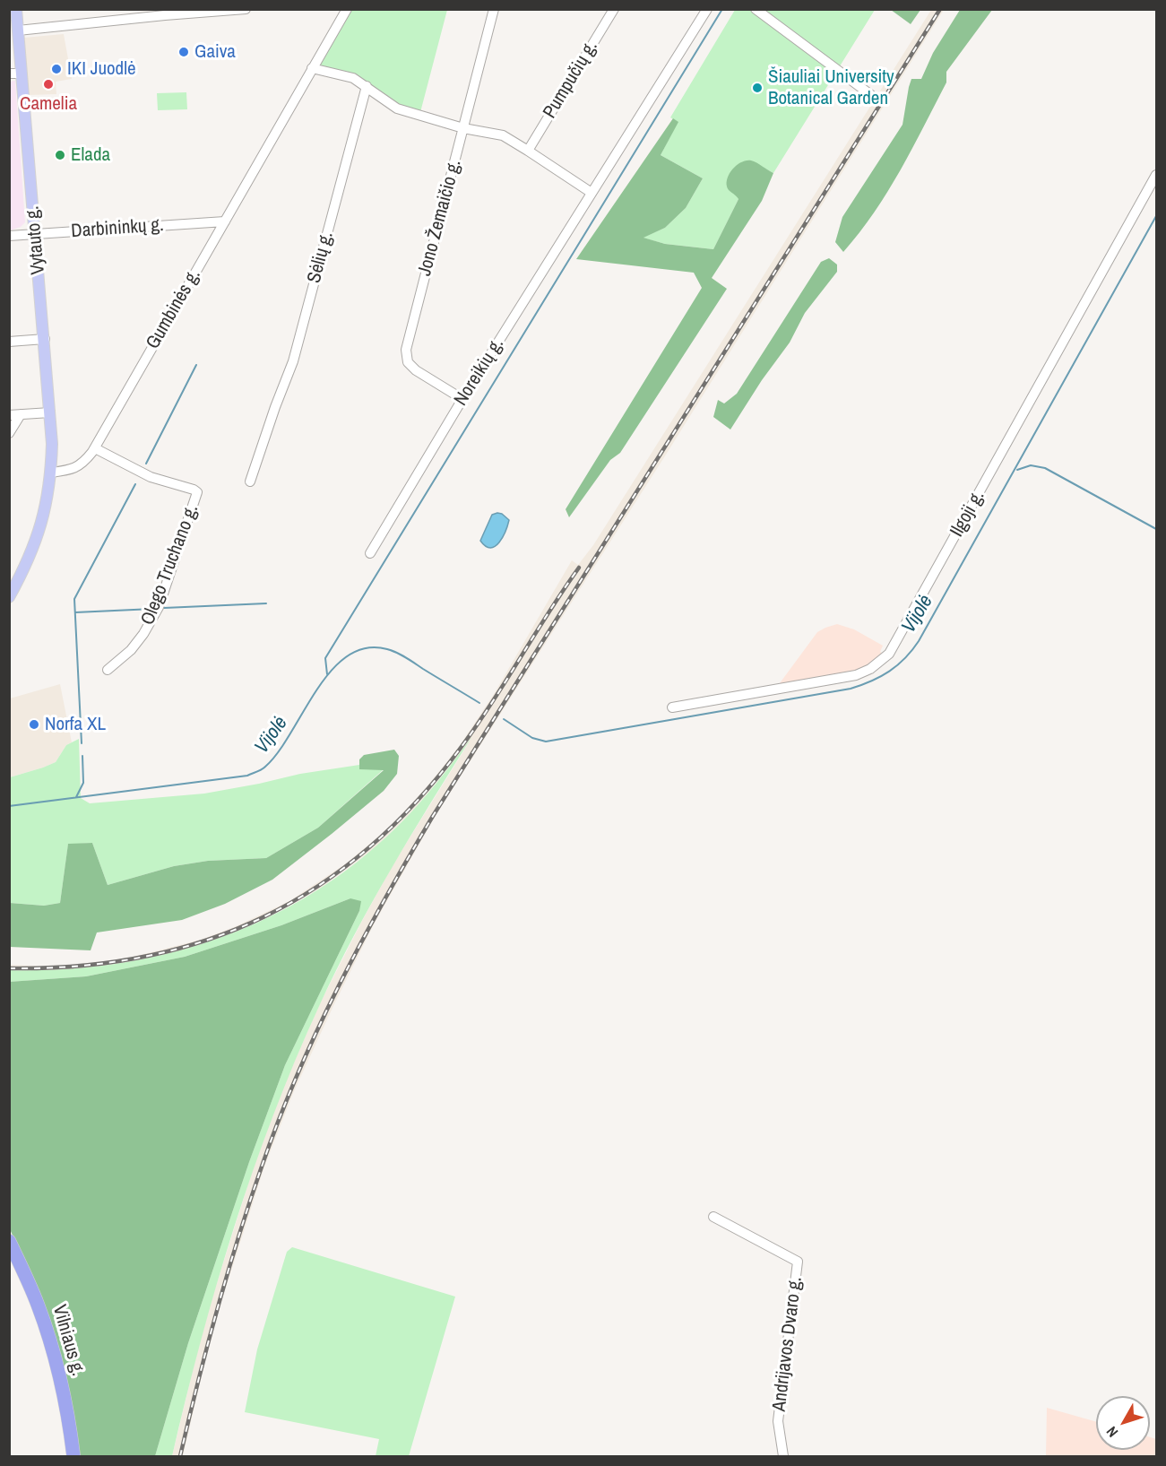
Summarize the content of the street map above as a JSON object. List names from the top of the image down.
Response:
{
  "streets": {
    "highway": ["Vilniaus g."],
    "main road": ["Vytauto g."],
    "street": [
      "Pumpučių g.",
      "Jono Žemaičio g.",
      "Darbininkų g.",
      "Sėlių g.",
      "Gumbinės g.",
      "Noreikių g.",
      "Ilgoji g.",
      "Olego Truchano g.",
      "Andrijavos Dvaro g."
    ]
  },
  "crossings": [
    ["Jono Žemaičio g.", "Noreikių g."],
    ["Darbininkų g.", "Vytauto g."],
    ["Darbininkų g.", "Gumbinės g."],
    ["Vytauto g.", "Gumbinės g."],
    ["Gumbinės g.", "Olego Truchano g."]
  ],
  "water": ["Vijolė"],
  "places": [
    "Gaiva",
    "IKI Juodlė",
    "Camelia",
    "Šiauliai University Botanical Garden",
    "Elada",
    "Norfa XL"
  ],
  "north": "bottom left"
}
